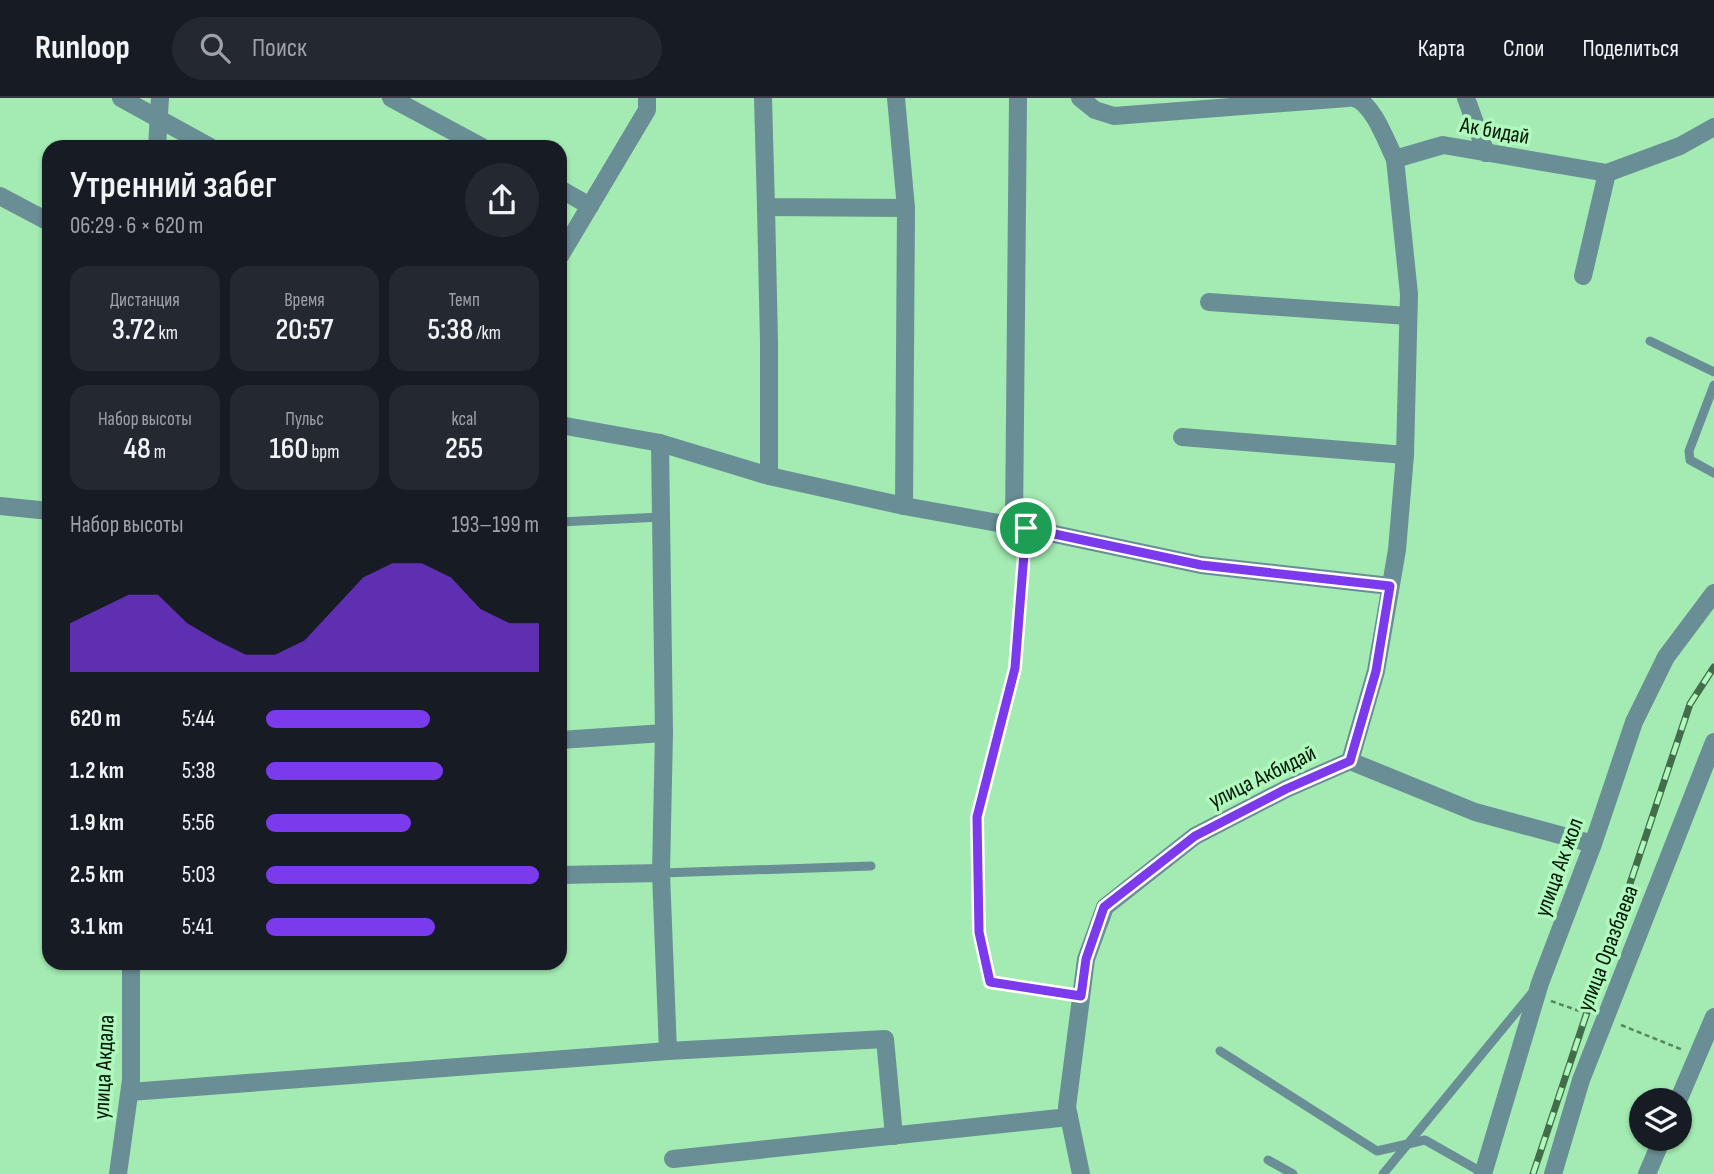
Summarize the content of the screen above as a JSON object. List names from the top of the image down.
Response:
{
  "streets": {
    "street": [
      "Ак бидай",
      "улица Акбидай",
      "улица Ак жол",
      "улица Оразбаева",
      "улица Акдала"
    ]
  },
  "crossings": [
    ["Ак бидай", "улица Акбидай"]
  ],
  "page": {
    "header": "Runloop",
    "search": "Поиск",
    "nav": ["Карта", "Слои", "Поделиться"],
    "heading": ["Утренний забег", "06:29 · 6 × 620 m"],
    "stats": [
      ["Дистанция", "3.72 km"],
      ["Время", "20:57"],
      ["Темп", "5:38 /km"],
      ["Набор высоты", "48 m"],
      ["Пульс", "160 bpm"],
      ["kcal", "255"]
    ],
    "chart": ["Набор высоты", "193–199 m"],
    "list": [
      {
        "name": "620 m",
        "note": "5:44"
      },
      {
        "name": "1.2 km",
        "note": "5:38"
      },
      {
        "name": "1.9 km",
        "note": "5:56"
      },
      {
        "name": "2.5 km",
        "note": "5:03"
      },
      {
        "name": "3.1 km",
        "note": "5:41"
      }
    ]
  }
}
